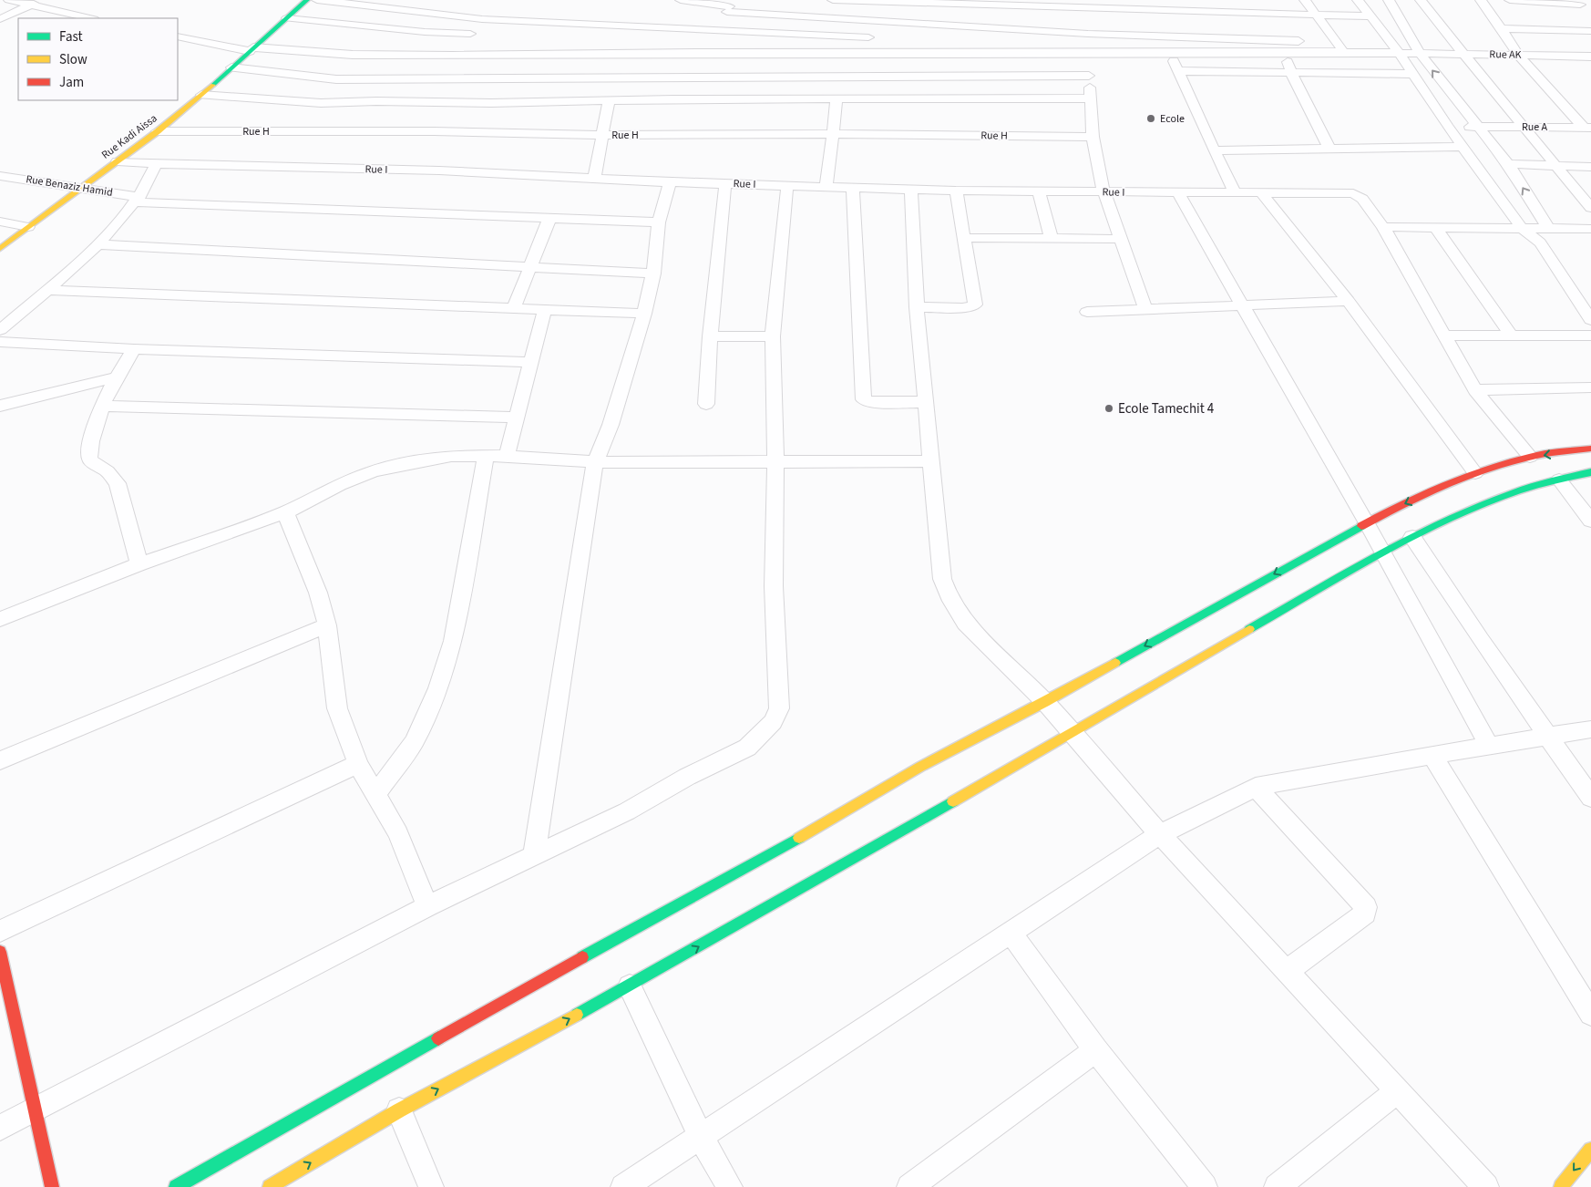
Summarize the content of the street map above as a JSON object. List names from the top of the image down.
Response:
{
  "streets": {
    "main road": ["Rue Kadi Aissa"],
    "street": [
      "Rue AK",
      "Rue A",
      "Rue H",
      "Rue I",
      "Rue Benaziz Hamid"
    ]
  },
  "crossings": [
    ["Rue H", "Rue Kadi Aissa"],
    ["Rue Kadi Aissa", "Rue I"],
    ["Rue Kadi Aissa", "Rue Benaziz Hamid"]
  ],
  "places": ["Ecole", "Ecole Tamechit 4"],
  "legend": ["Fast", "Slow", "Jam"]
}
